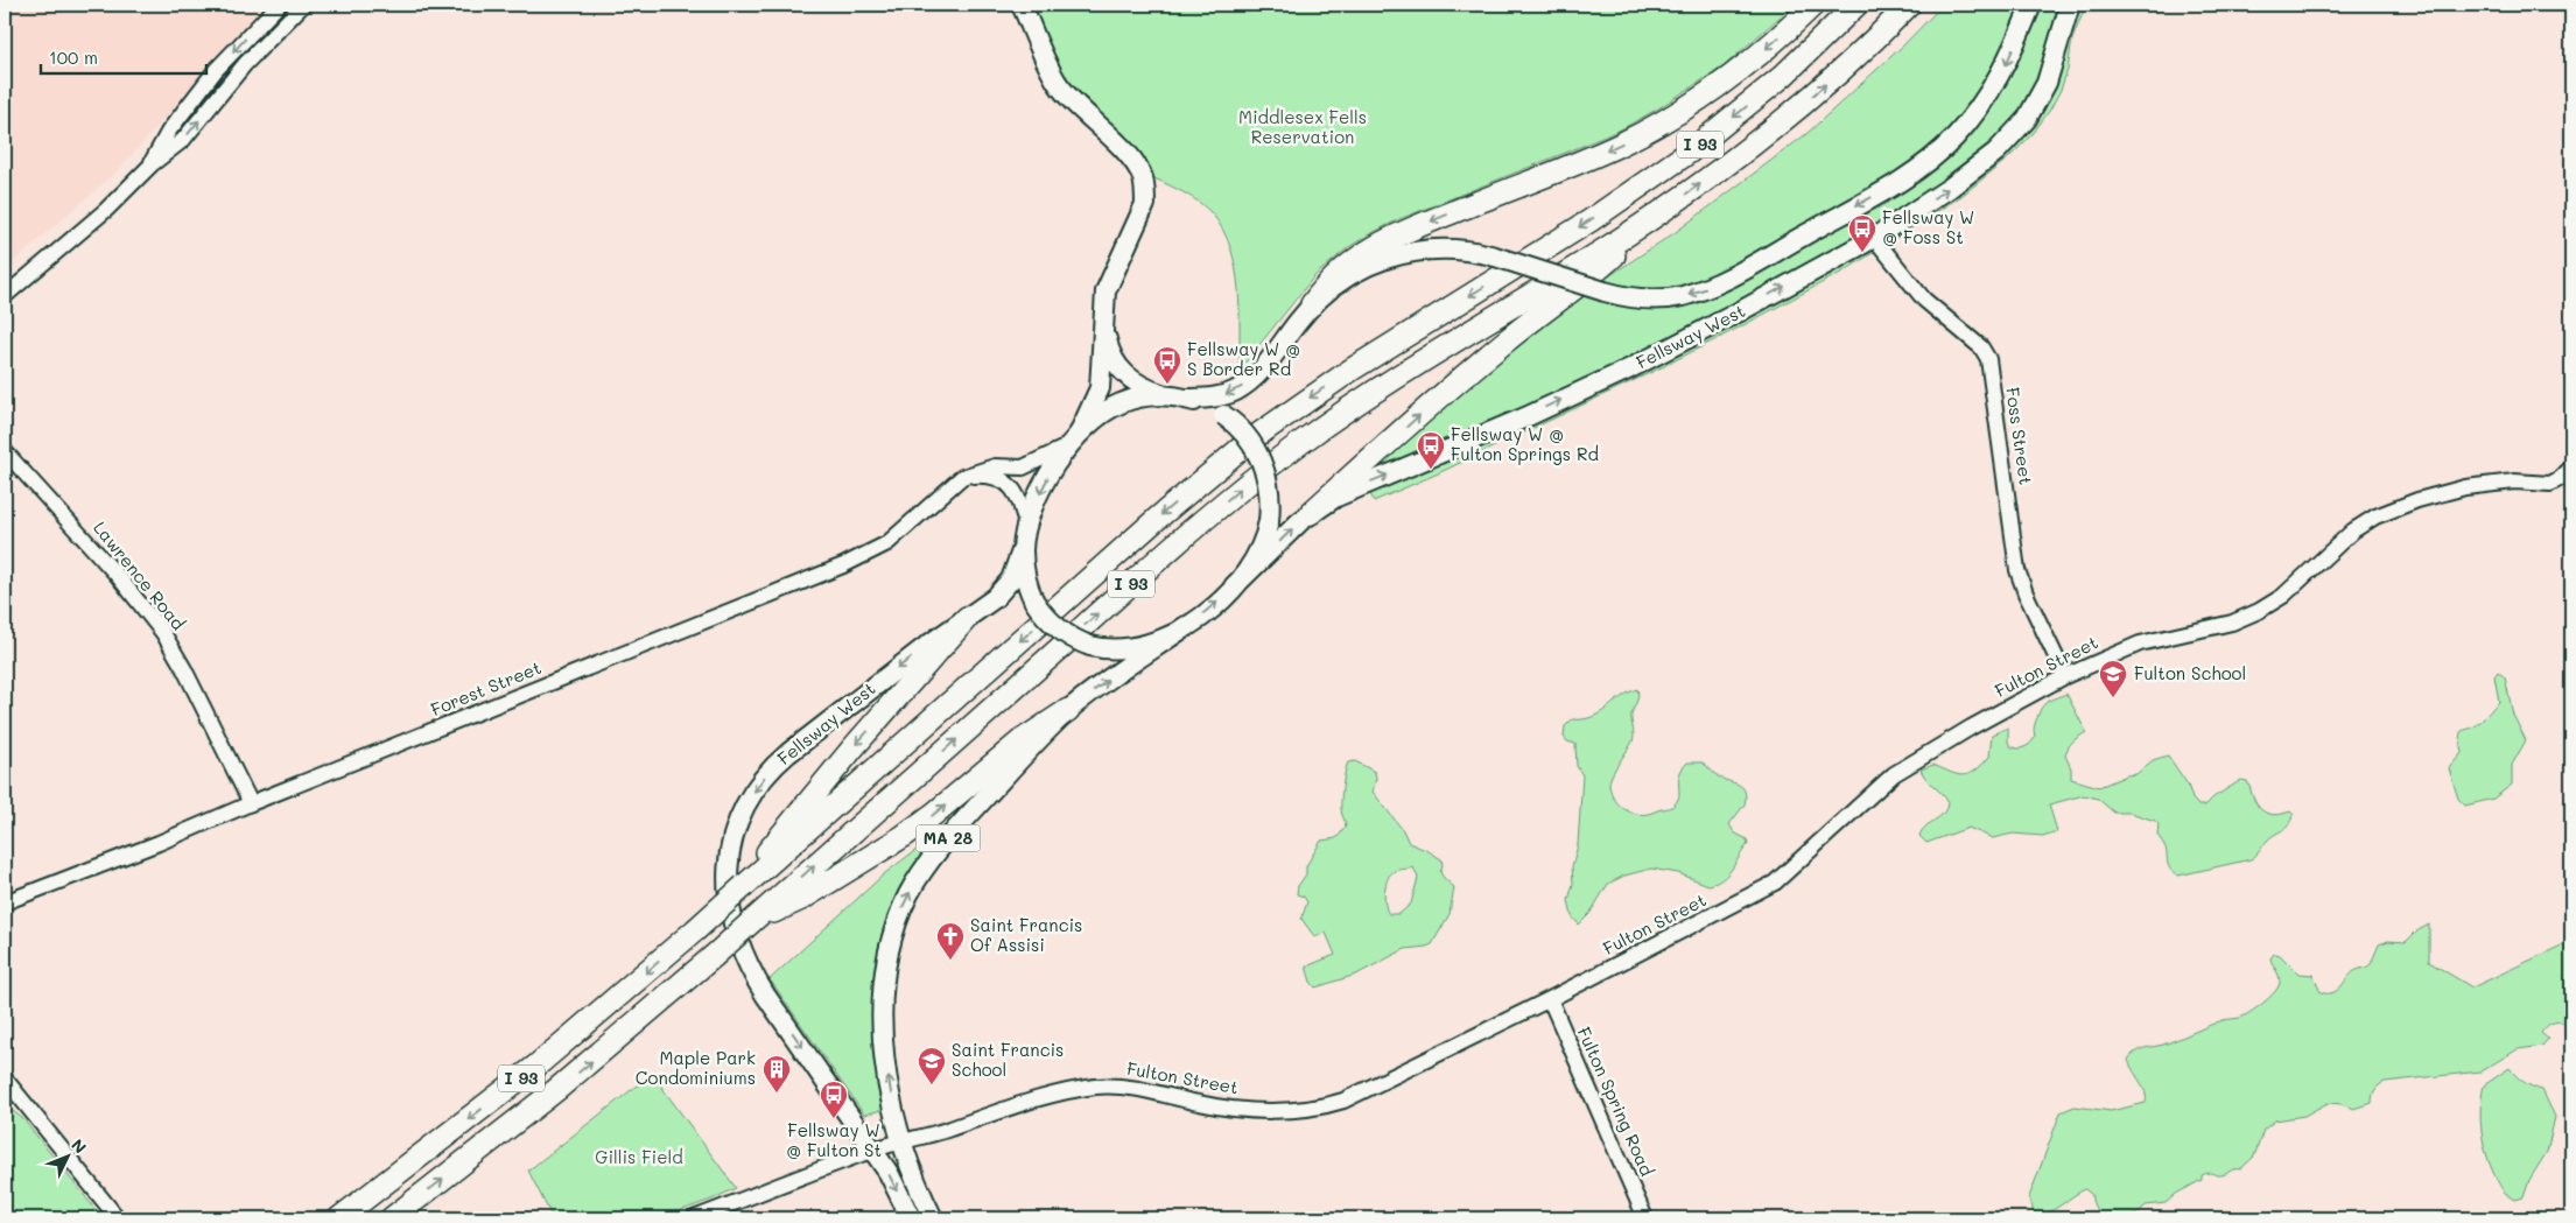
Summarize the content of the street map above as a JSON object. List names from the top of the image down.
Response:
{
  "streets": {
    "highway": ["I 93"],
    "main road": ["Fellsway West", "MA 28"],
    "street": [
      "Foss Street",
      "Lawrence Road",
      "Fulton Street",
      "Forest Street",
      "Fulton Spring Road"
    ]
  },
  "crossings": [
    ["Fellsway West", "Foss Street"],
    ["Fellsway West", "Fulton Street"],
    ["Fellsway West", "Forest Street"],
    ["Fellsway West", "MA 28"],
    ["Foss Street", "Fulton Street"],
    ["Lawrence Road", "Forest Street"],
    ["Fulton Street", "MA 28"],
    ["Fulton Street", "Fulton Spring Road"]
  ],
  "parks": ["Middlesex Fells Reservation", "Gillis Field"],
  "places": {
    "bus stop": [
      "Fellsway W @ Foss St",
      "Fellsway W @ S Border Rd",
      "Fellsway W @ Fulton Springs Rd",
      "Fellsway W @ Fulton St"
    ],
    "school or university": ["Fulton School", "Saint Francis School"],
    "church": ["Saint Francis Of Assisi"],
    "building": ["Maple Park Condominiums"]
  },
  "scale_bar": "100 m",
  "north": "top right"
}
